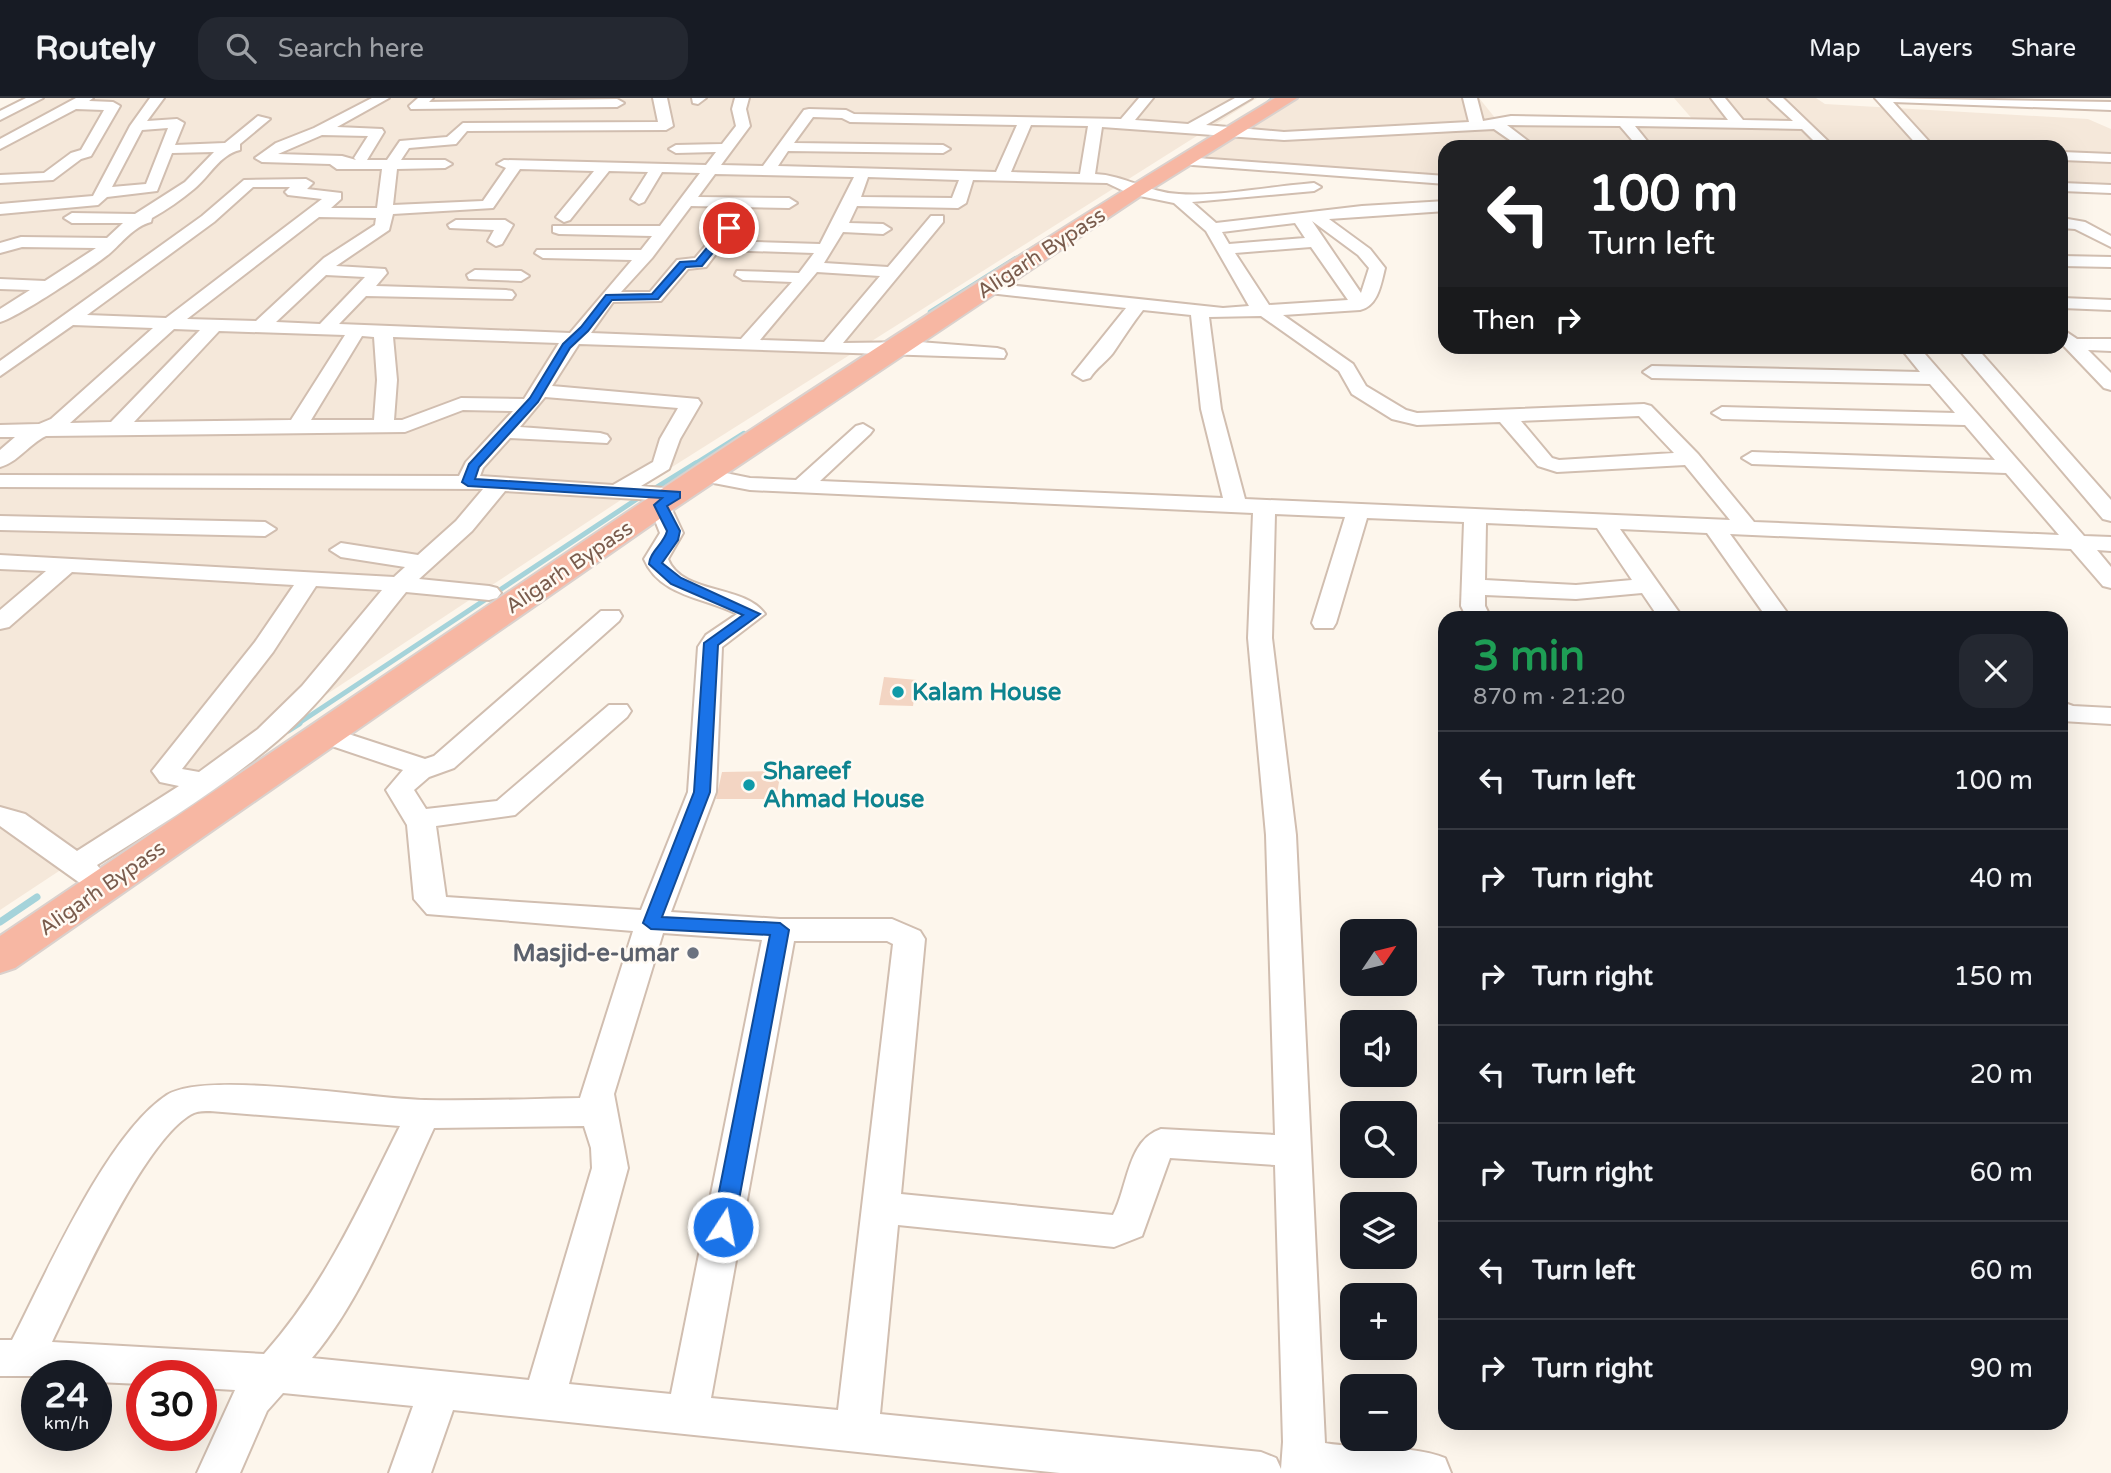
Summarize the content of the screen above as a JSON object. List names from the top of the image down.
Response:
{
  "streets": {
    "highway": ["Aligarh Bypass"]
  },
  "places": ["Kalam House", "Shareef Ahmad House", "Masjid-e-umar"],
  "north": "top right",
  "page": {
    "header": "Routely",
    "search": "Search here",
    "nav": ["Map", "Layers", "Share"],
    "turn": ["100 m", "Turn left"],
    "then": "Then",
    "heading": ["3 min", "870 m · 21:20"],
    "list": [
      {
        "name": "Turn left",
        "value": "100 m"
      },
      {
        "name": "Turn right",
        "value": "40 m"
      },
      {
        "name": "Turn right",
        "value": "150 m"
      },
      {
        "name": "Turn left",
        "value": "20 m"
      },
      {
        "name": "Turn right",
        "value": "60 m"
      },
      {
        "name": "Turn left",
        "value": "60 m"
      },
      {
        "name": "Turn right",
        "value": "90 m"
      }
    ],
    "map_buttons": ["+", "−"],
    "speed": "24 km/h",
    "limit": "30"
  }
}
